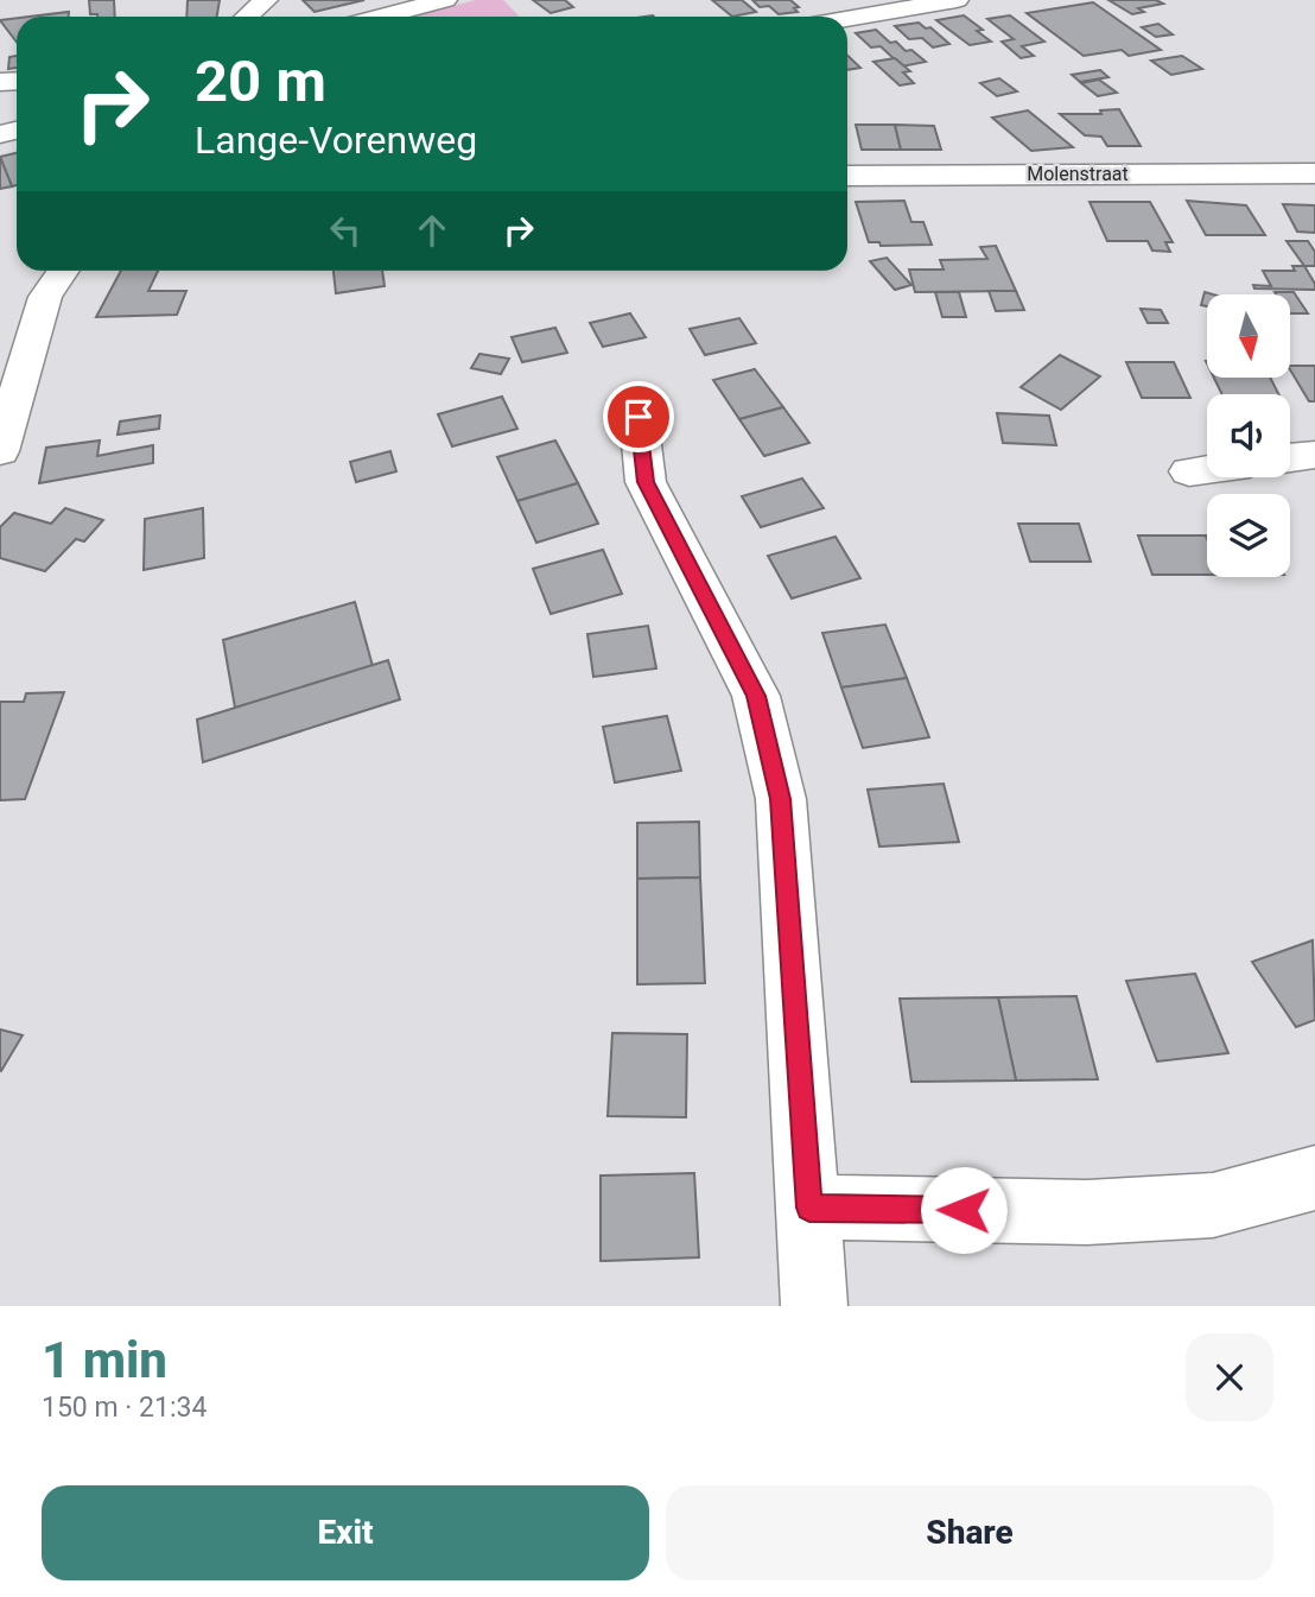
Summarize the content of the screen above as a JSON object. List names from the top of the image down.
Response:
{
  "streets": {
    "street": ["Molenstraat"]
  },
  "north": "bottom",
  "page": {
    "turn": ["20 m", "Lange-Vorenweg"],
    "heading": ["1 min", "150 m · 21:34"],
    "buttons": ["Exit", "Share"]
  }
}
